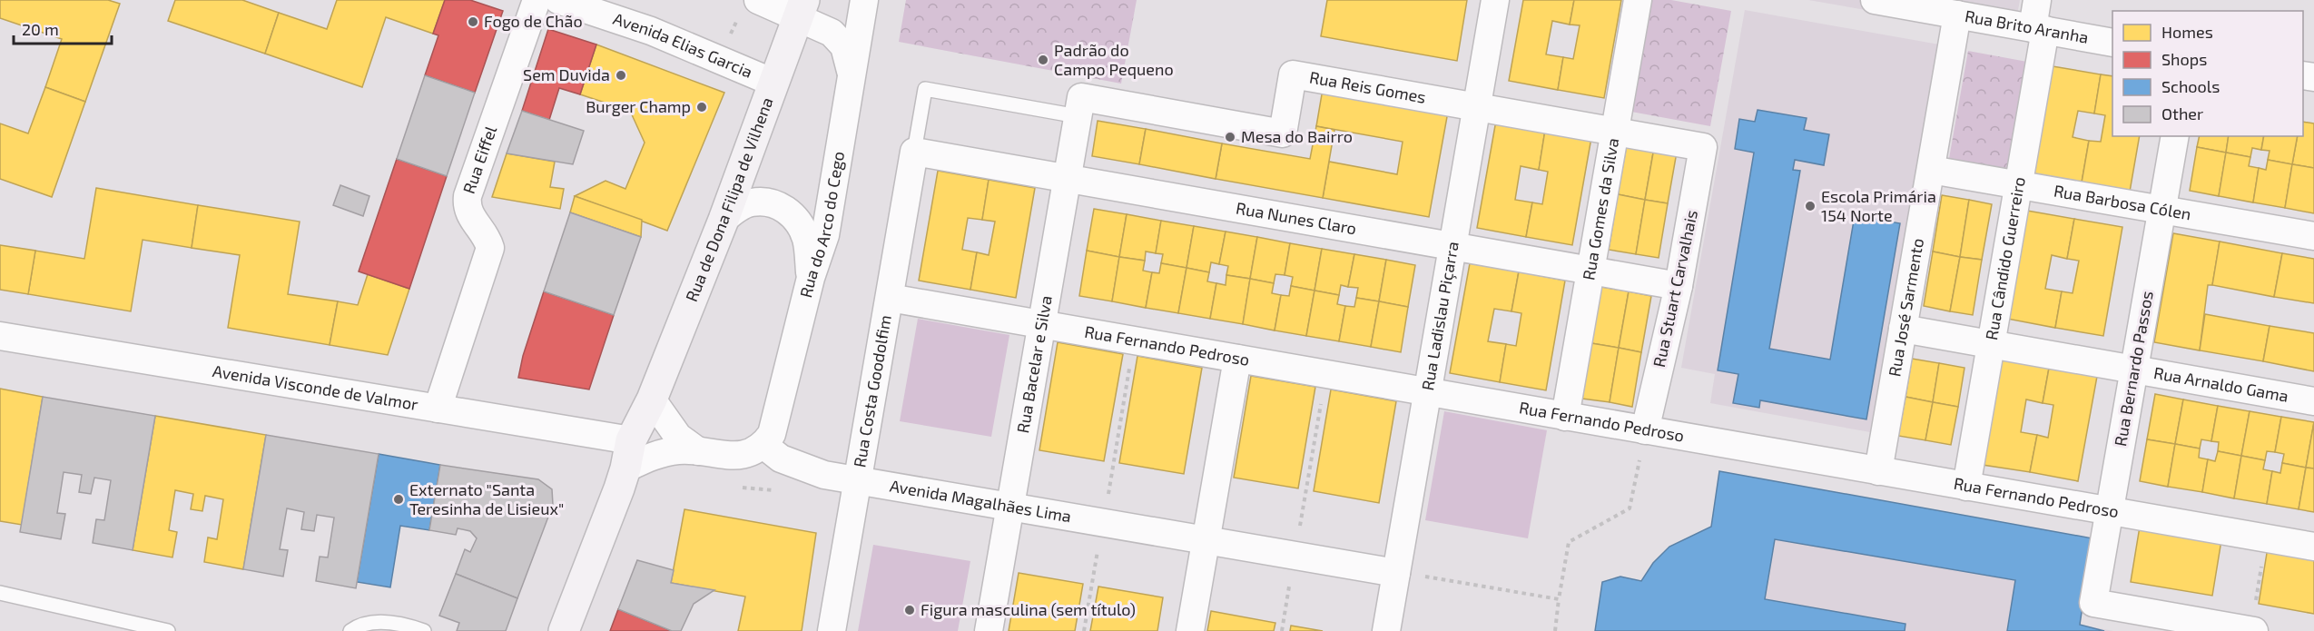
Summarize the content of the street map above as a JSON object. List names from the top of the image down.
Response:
{
  "streets": {
    "street": [
      "Rua Brito Aranha",
      "Avenida Elias Garcia",
      "Rua Reis Gomes",
      "Rua Eiffel",
      "Rua de Dona Filipa de Vilhena",
      "Rua Barbosa Cólen",
      "Rua Gomes da Silva",
      "Rua Nunes Claro",
      "Rua do Arco do Cego",
      "Rua Cândido Guerreiro",
      "Rua Stuart Carvalhais",
      "Rua José Sarmento",
      "Rua Ladislau Piçarra",
      "Rua Fernando Pedroso",
      "Rua Bacelar e Silva",
      "Rua Bernardo Passos",
      "Rua Arnaldo Gama",
      "Avenida Visconde de Valmor",
      "Rua Costa Goodolfim",
      "Avenida Magalhães Lima"
    ]
  },
  "crossings": [
    ["Rua Brito Aranha", "Rua Cândido Guerreiro"],
    ["Rua Brito Aranha", "Rua José Sarmento"],
    ["Avenida Elias Garcia", "Rua de Dona Filipa de Vilhena"],
    ["Rua Reis Gomes", "Rua Gomes da Silva"],
    ["Rua Reis Gomes", "Rua Stuart Carvalhais"],
    ["Rua Reis Gomes", "Rua Ladislau Piçarra"],
    ["Rua Reis Gomes", "Rua Bacelar e Silva"],
    ["Rua Eiffel", "Avenida Visconde de Valmor"],
    ["Rua de Dona Filipa de Vilhena", "Avenida Visconde de Valmor"],
    ["Rua Barbosa Cólen", "Rua Cândido Guerreiro"],
    ["Rua Barbosa Cólen", "Rua José Sarmento"],
    ["Rua Barbosa Cólen", "Rua Bernardo Passos"],
    ["Rua Gomes da Silva", "Rua Nunes Claro"],
    ["Rua Gomes da Silva", "Rua Fernando Pedroso"],
    ["Rua Nunes Claro", "Rua Stuart Carvalhais"],
    ["Rua Nunes Claro", "Rua Ladislau Piçarra"],
    ["Rua Nunes Claro", "Rua Bacelar e Silva"],
    ["Rua Nunes Claro", "Rua Costa Goodolfim"],
    ["Rua do Arco do Cego", "Avenida Magalhães Lima"],
    ["Rua Cândido Guerreiro", "Rua Fernando Pedroso"],
    ["Rua Cândido Guerreiro", "Rua Arnaldo Gama"],
    ["Rua Stuart Carvalhais", "Rua Fernando Pedroso"],
    ["Rua José Sarmento", "Rua Fernando Pedroso"],
    ["Rua José Sarmento", "Rua Arnaldo Gama"],
    ["Rua Ladislau Piçarra", "Rua Fernando Pedroso"],
    ["Rua Ladislau Piçarra", "Avenida Magalhães Lima"],
    ["Rua Fernando Pedroso", "Rua Bacelar e Silva"],
    ["Rua Fernando Pedroso", "Rua Bernardo Passos"],
    ["Rua Fernando Pedroso", "Rua Costa Goodolfim"],
    ["Rua Bacelar e Silva", "Avenida Magalhães Lima"],
    ["Rua Bernardo Passos", "Rua Arnaldo Gama"],
    ["Rua Costa Goodolfim", "Avenida Magalhães Lima"]
  ],
  "places": [
    "Fogo de Chão",
    "Padrão do Campo Pequeno",
    "Sem Duvida",
    "Burger Champ",
    "Mesa do Bairro",
    "Escola Primária 154 Norte",
    "Externato \"Santa Teresinha de Lisieux\"",
    "Figura masculina (sem título)"
  ],
  "legend": [
    "Homes",
    "Shops",
    "Schools",
    "Other"
  ],
  "scale_bar": "20 m"
}
